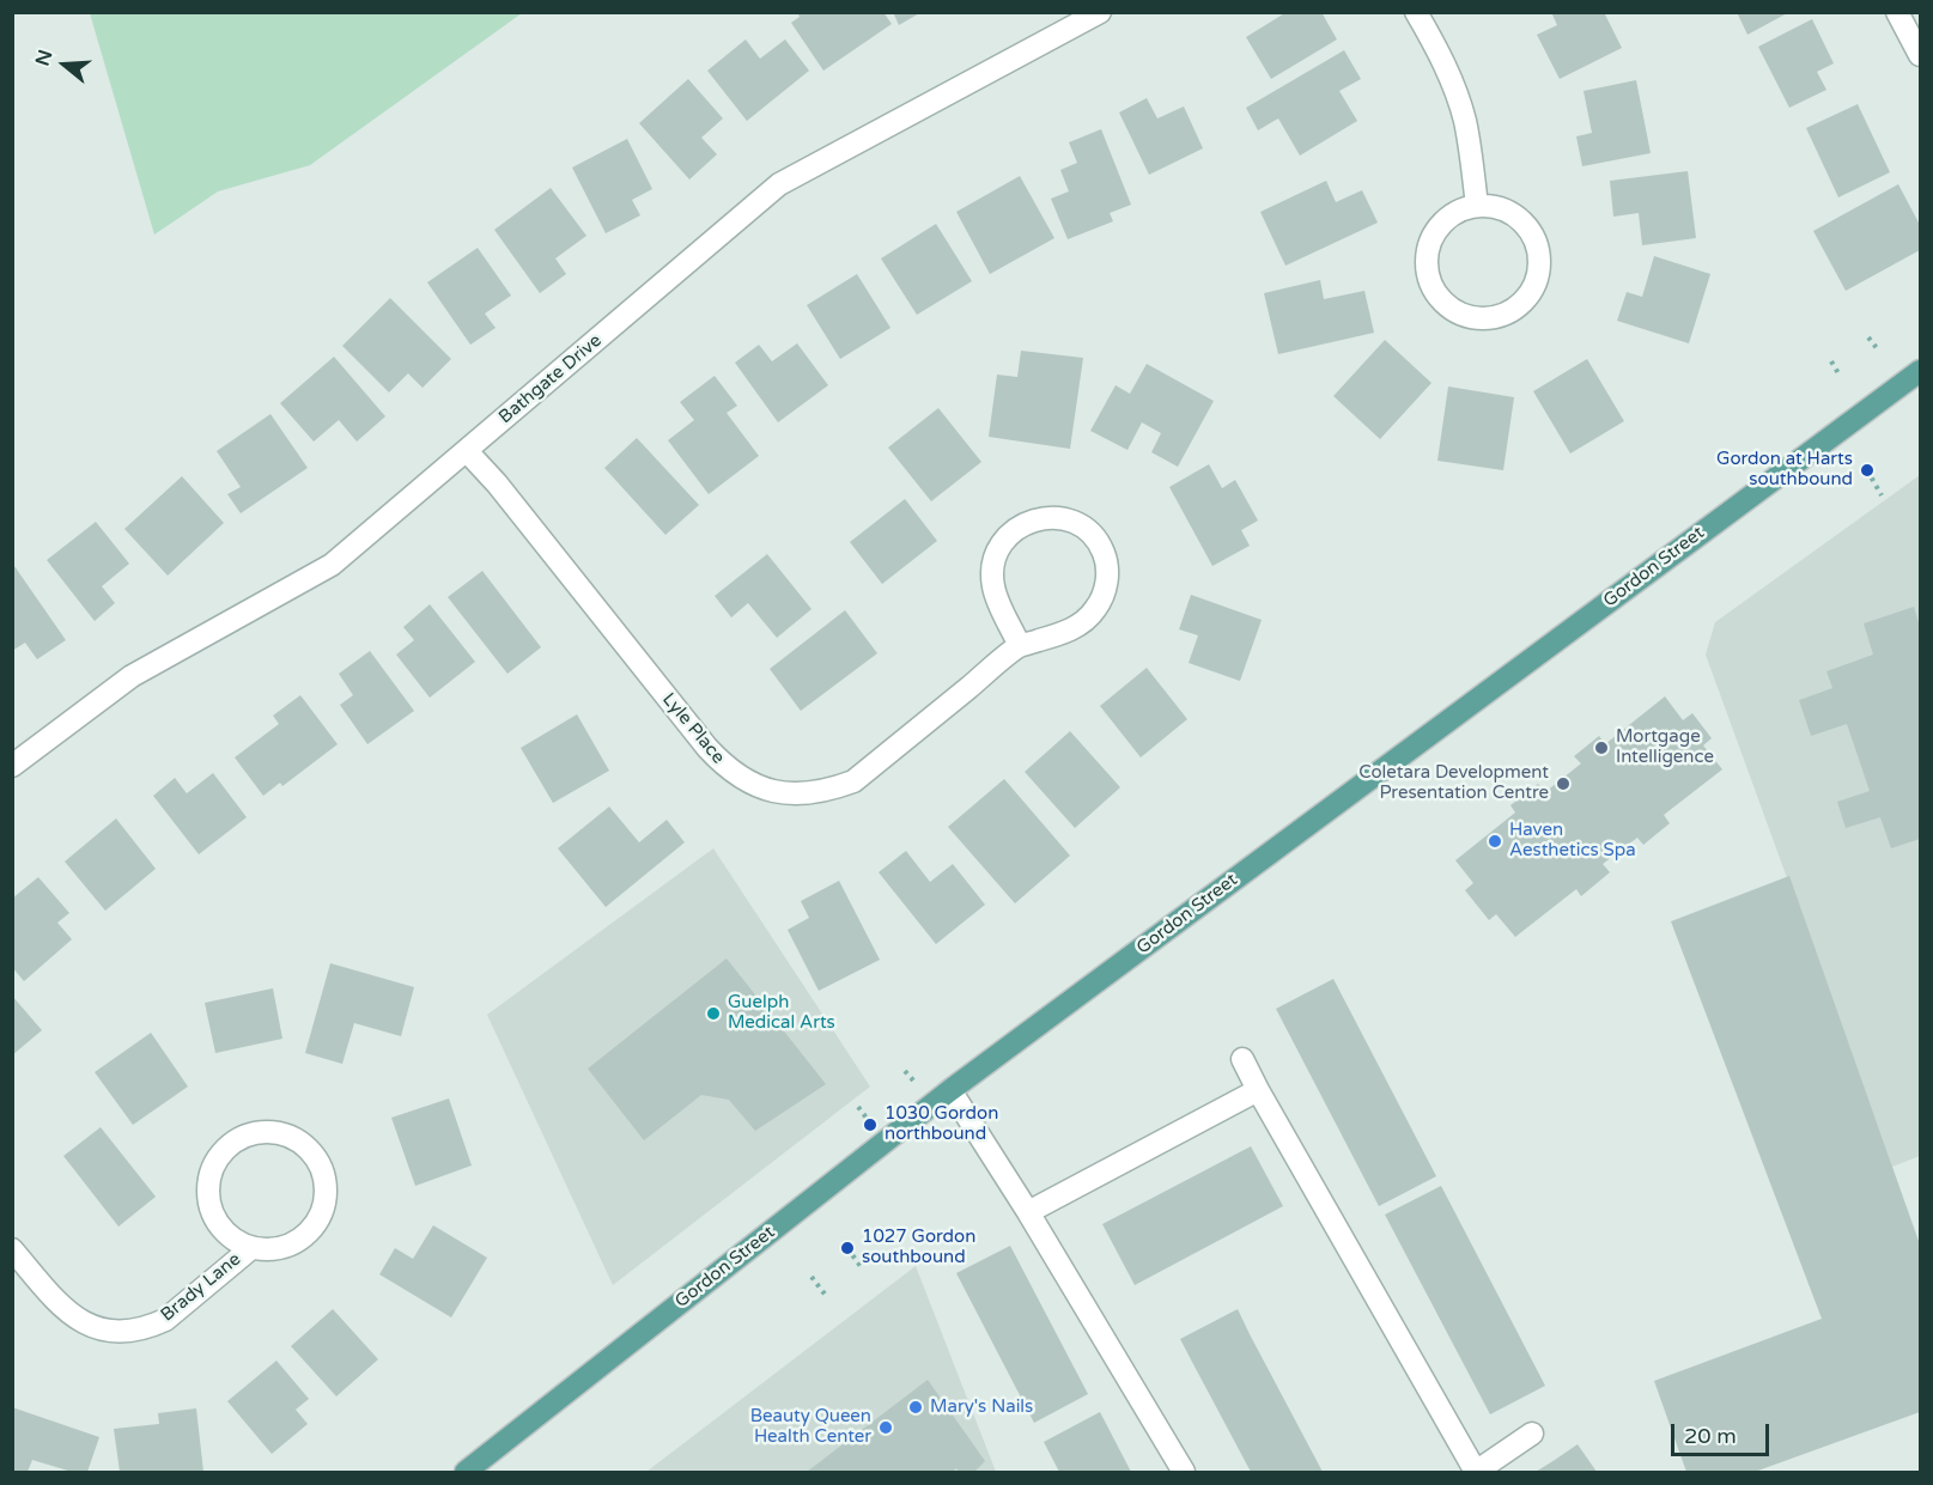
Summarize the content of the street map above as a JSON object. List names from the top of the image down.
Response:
{
  "streets": {
    "main road": ["Gordon Street"],
    "street": ["Bathgate Drive", "Lyle Place", "Brady Lane"]
  },
  "crossings": [
    ["Bathgate Drive", "Lyle Place"]
  ],
  "places": [
    "Gordon at Harts southbound",
    "Mortgage Intelligence",
    "Coletara Development Presentation Centre",
    "Haven Aesthetics Spa",
    "Guelph Medical Arts",
    "1030 Gordon northbound",
    "1027 Gordon southbound",
    "Mary's Nails",
    "Beauty Queen Health Center"
  ],
  "scale_bar": "20 m",
  "north": "left"
}
